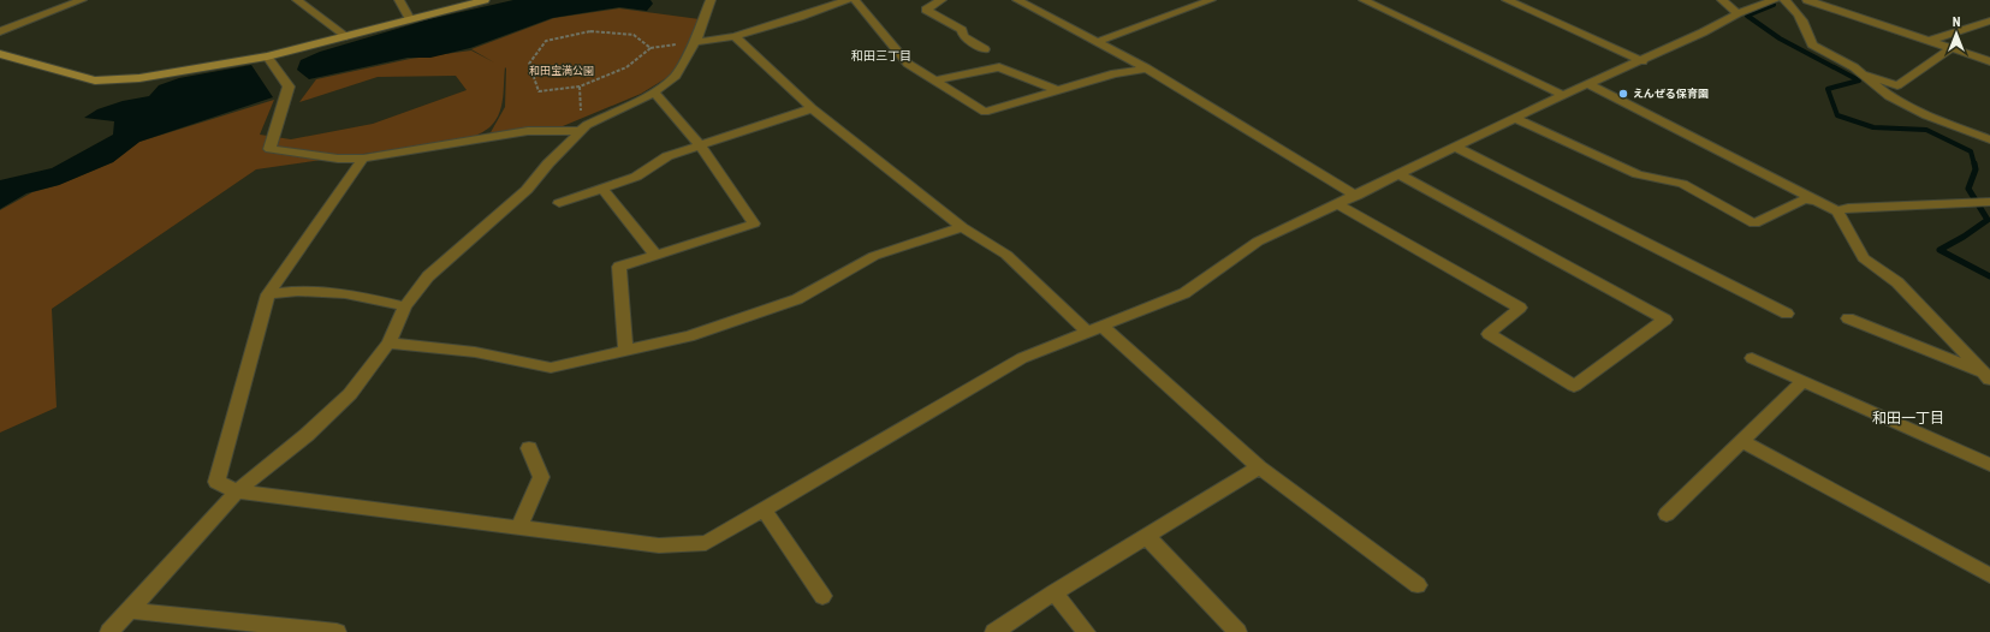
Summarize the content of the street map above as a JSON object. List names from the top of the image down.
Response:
{
  "districts": ["和田三丁目", "和田一丁目"],
  "parks": ["和田宝満公園"],
  "places": ["えんぜる保育園"],
  "north": "top"
}
